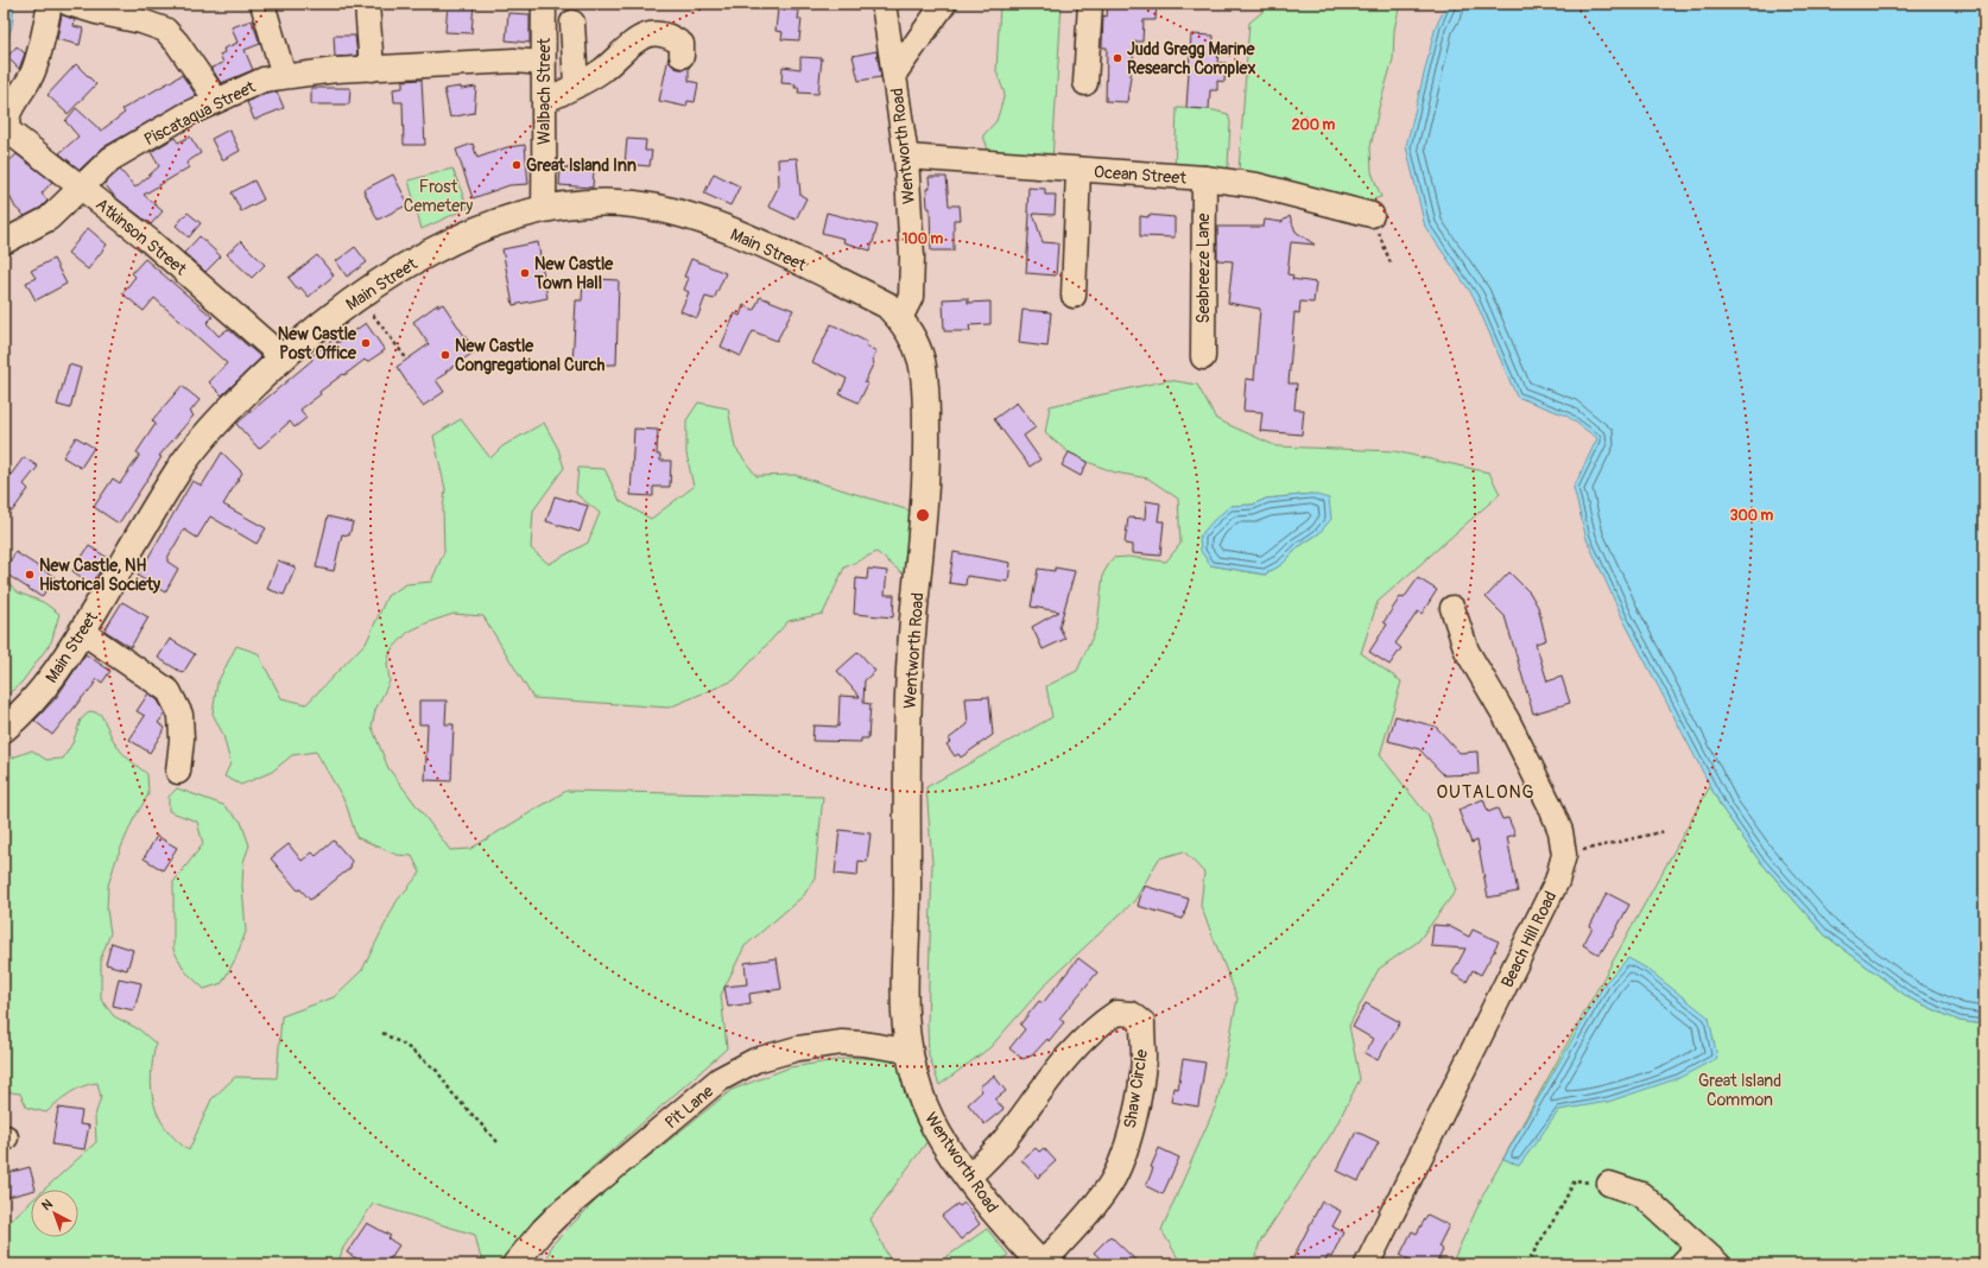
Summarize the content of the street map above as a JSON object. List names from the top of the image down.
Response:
{
  "streets": {
    "main road": ["Wentworth Road", "Main Street"],
    "street": [
      "Walbach Street",
      "Piscataqua Street",
      "Ocean Street",
      "Atkinson Street",
      "Seabreeze Lane",
      "Beach Hill Road",
      "Shaw Circle",
      "Pit Lane"
    ]
  },
  "crossings": [
    ["Walbach Street", "Piscataqua Street"],
    ["Walbach Street", "Main Street"],
    ["Piscataqua Street", "Atkinson Street"],
    ["Wentworth Road", "Ocean Street"],
    ["Wentworth Road", "Main Street"],
    ["Wentworth Road", "Shaw Circle"],
    ["Wentworth Road", "Pit Lane"],
    ["Ocean Street", "Seabreeze Lane"],
    ["Atkinson Street", "Main Street"]
  ],
  "districts": ["OUTALONG"],
  "parks": ["Frost Cemetery", "Great Island Common"],
  "places": [
    "Judd Gregg Marine Research Complex",
    "Great Island Inn",
    "New Castle Town Hall",
    "New Castle Post Office",
    "New Castle Congregational Curch",
    "New Castle, NH Historical Society"
  ],
  "north": "top left",
  "rings": ["200 m", "100 m", "300 m"]
}
